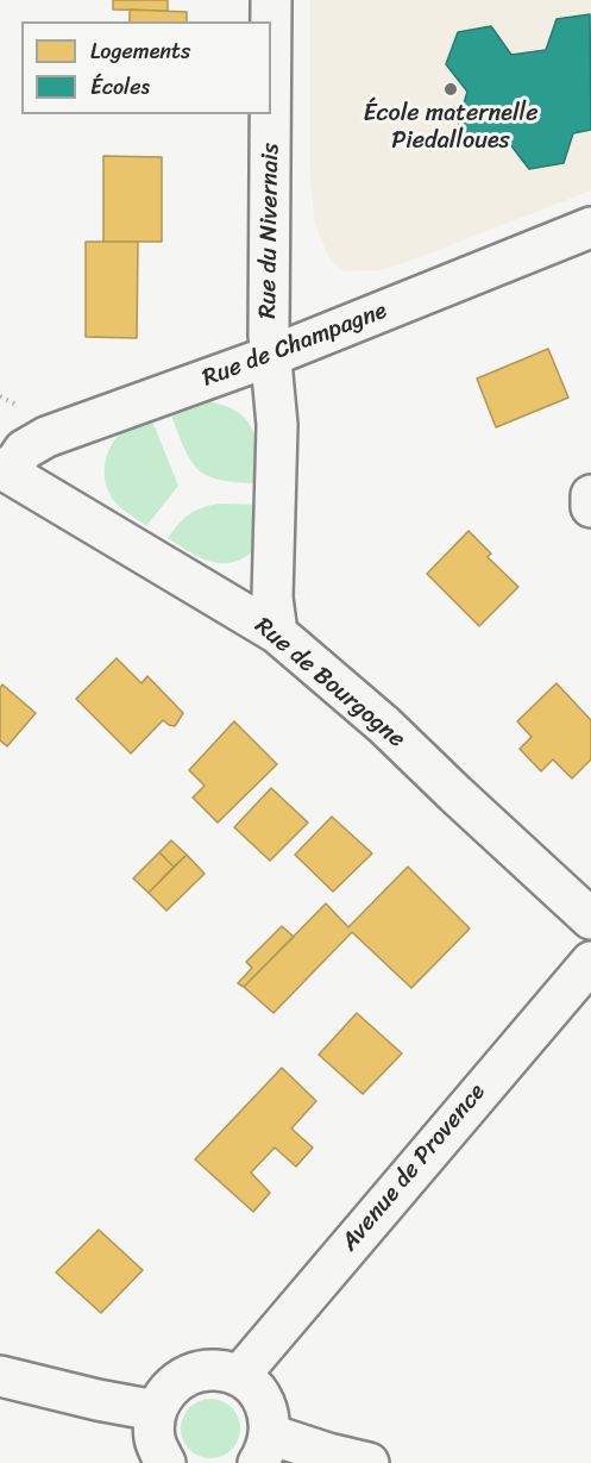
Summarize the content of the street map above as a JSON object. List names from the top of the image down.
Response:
{
  "streets": {
    "street": [
      "Rue du Nivernais",
      "Rue de Champagne",
      "Rue de Bourgogne",
      "Avenue de Provence"
    ]
  },
  "crossings": [
    ["Rue du Nivernais", "Rue de Champagne"],
    ["Rue du Nivernais", "Rue de Bourgogne"],
    ["Rue de Champagne", "Rue de Bourgogne"]
  ],
  "places": ["École maternelle Piedalloues"],
  "legend": ["Logements", "Écoles"]
}
